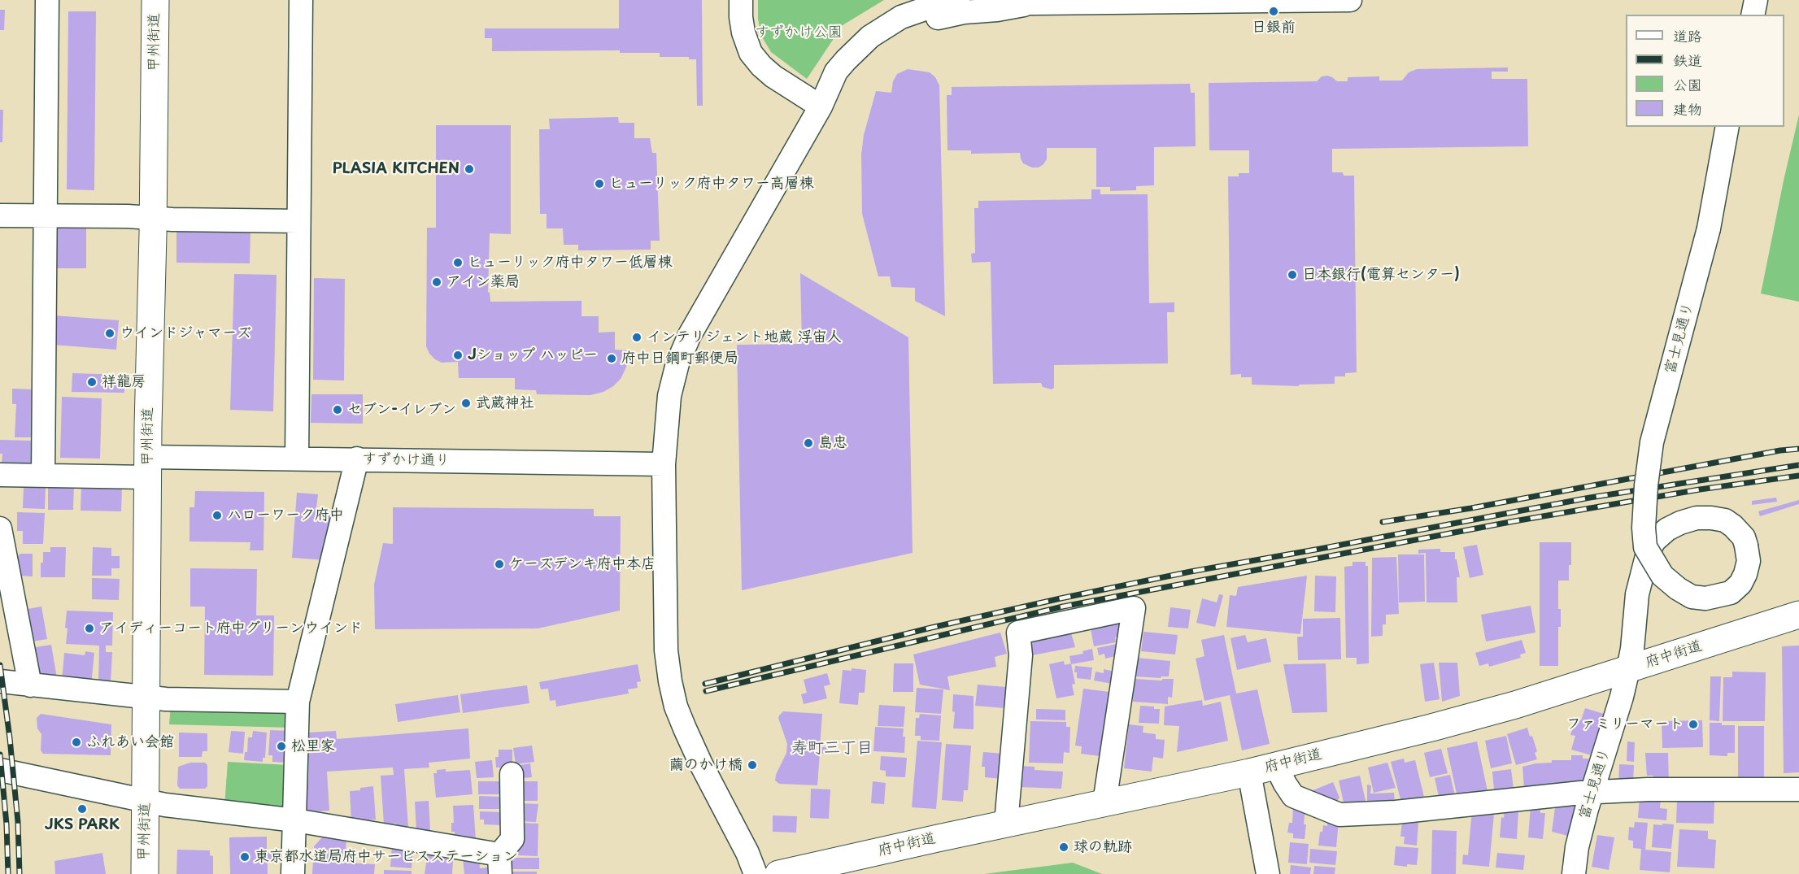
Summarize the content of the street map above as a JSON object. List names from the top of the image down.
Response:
{
  "streets": {
    "main road": ["甲州街道", "府中街道"],
    "street": ["富士見通り", "すずかけ通り"]
  },
  "crossings": [
    ["甲州街道", "すずかけ通り"],
    ["富士見通り", "府中街道"]
  ],
  "districts": ["寿町三丁目"],
  "parks": ["すずかけ公園"],
  "places": [
    "日銀前",
    "PLASIA KITCHEN",
    "ヒューリック府中タワー高層棟",
    "ヒューリック府中タワー低層棟",
    "日本銀行(電算センター)",
    "アイン薬局",
    "ウインドジャマーズ",
    "インテリジェント地蔵 浮宙人",
    "Jショップ ハッピー",
    "府中日鋼町郵便局",
    "祥龍房",
    "武蔵神社",
    "セブン-イレブン",
    "島忠",
    "ハローワーク府中",
    "ケーズデンキ府中本店",
    "アイディーコート府中グリーンウインド",
    "ファミリーマート",
    "ふれあい会館",
    "松里家",
    "繭のかけ橋",
    "JKS PARK",
    "球の軌跡",
    "東京都水道局府中サービスステーション"
  ],
  "legend": [
    "道路",
    "鉄道",
    "公園",
    "建物"
  ]
}
